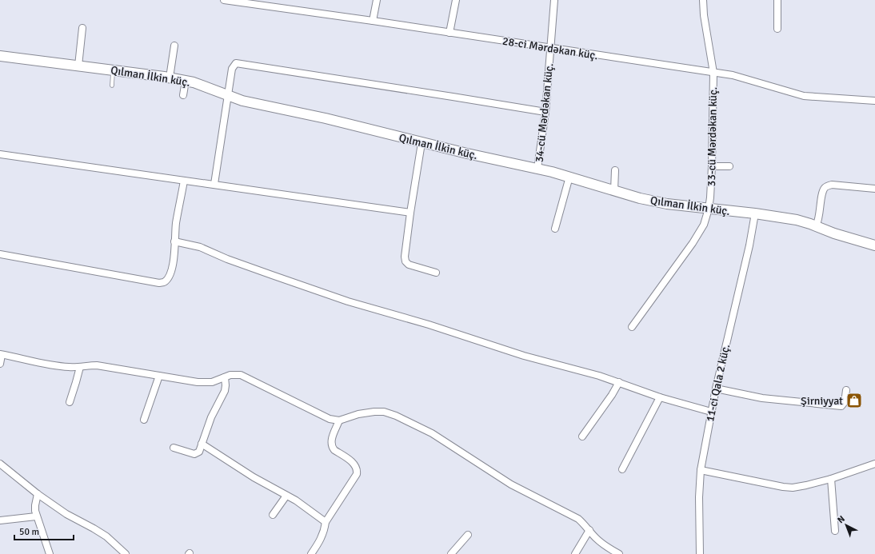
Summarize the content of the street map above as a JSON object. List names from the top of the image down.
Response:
{
  "streets": {
    "street": [
      "28-ci Mərdəkan küç.",
      "Qılman İlkin küç.",
      "34-cü Mərdəkan küç.",
      "33-cü Mərdəkan küç.",
      "11-ci Qala 2 küç."
    ]
  },
  "crossings": [
    ["28-ci Mərdəkan küç.", "34-cü Mərdəkan küç."],
    ["28-ci Mərdəkan küç.", "33-cü Mərdəkan küç."],
    ["Qılman İlkin küç.", "34-cü Mərdəkan küç."],
    ["Qılman İlkin küç.", "33-cü Mərdəkan küç."],
    ["Qılman İlkin küç.", "11-ci Qala 2 küç."]
  ],
  "places": {
    "shop": ["Şirniyyat"]
  },
  "scale_bar": "50 m",
  "north": "top left"
}
